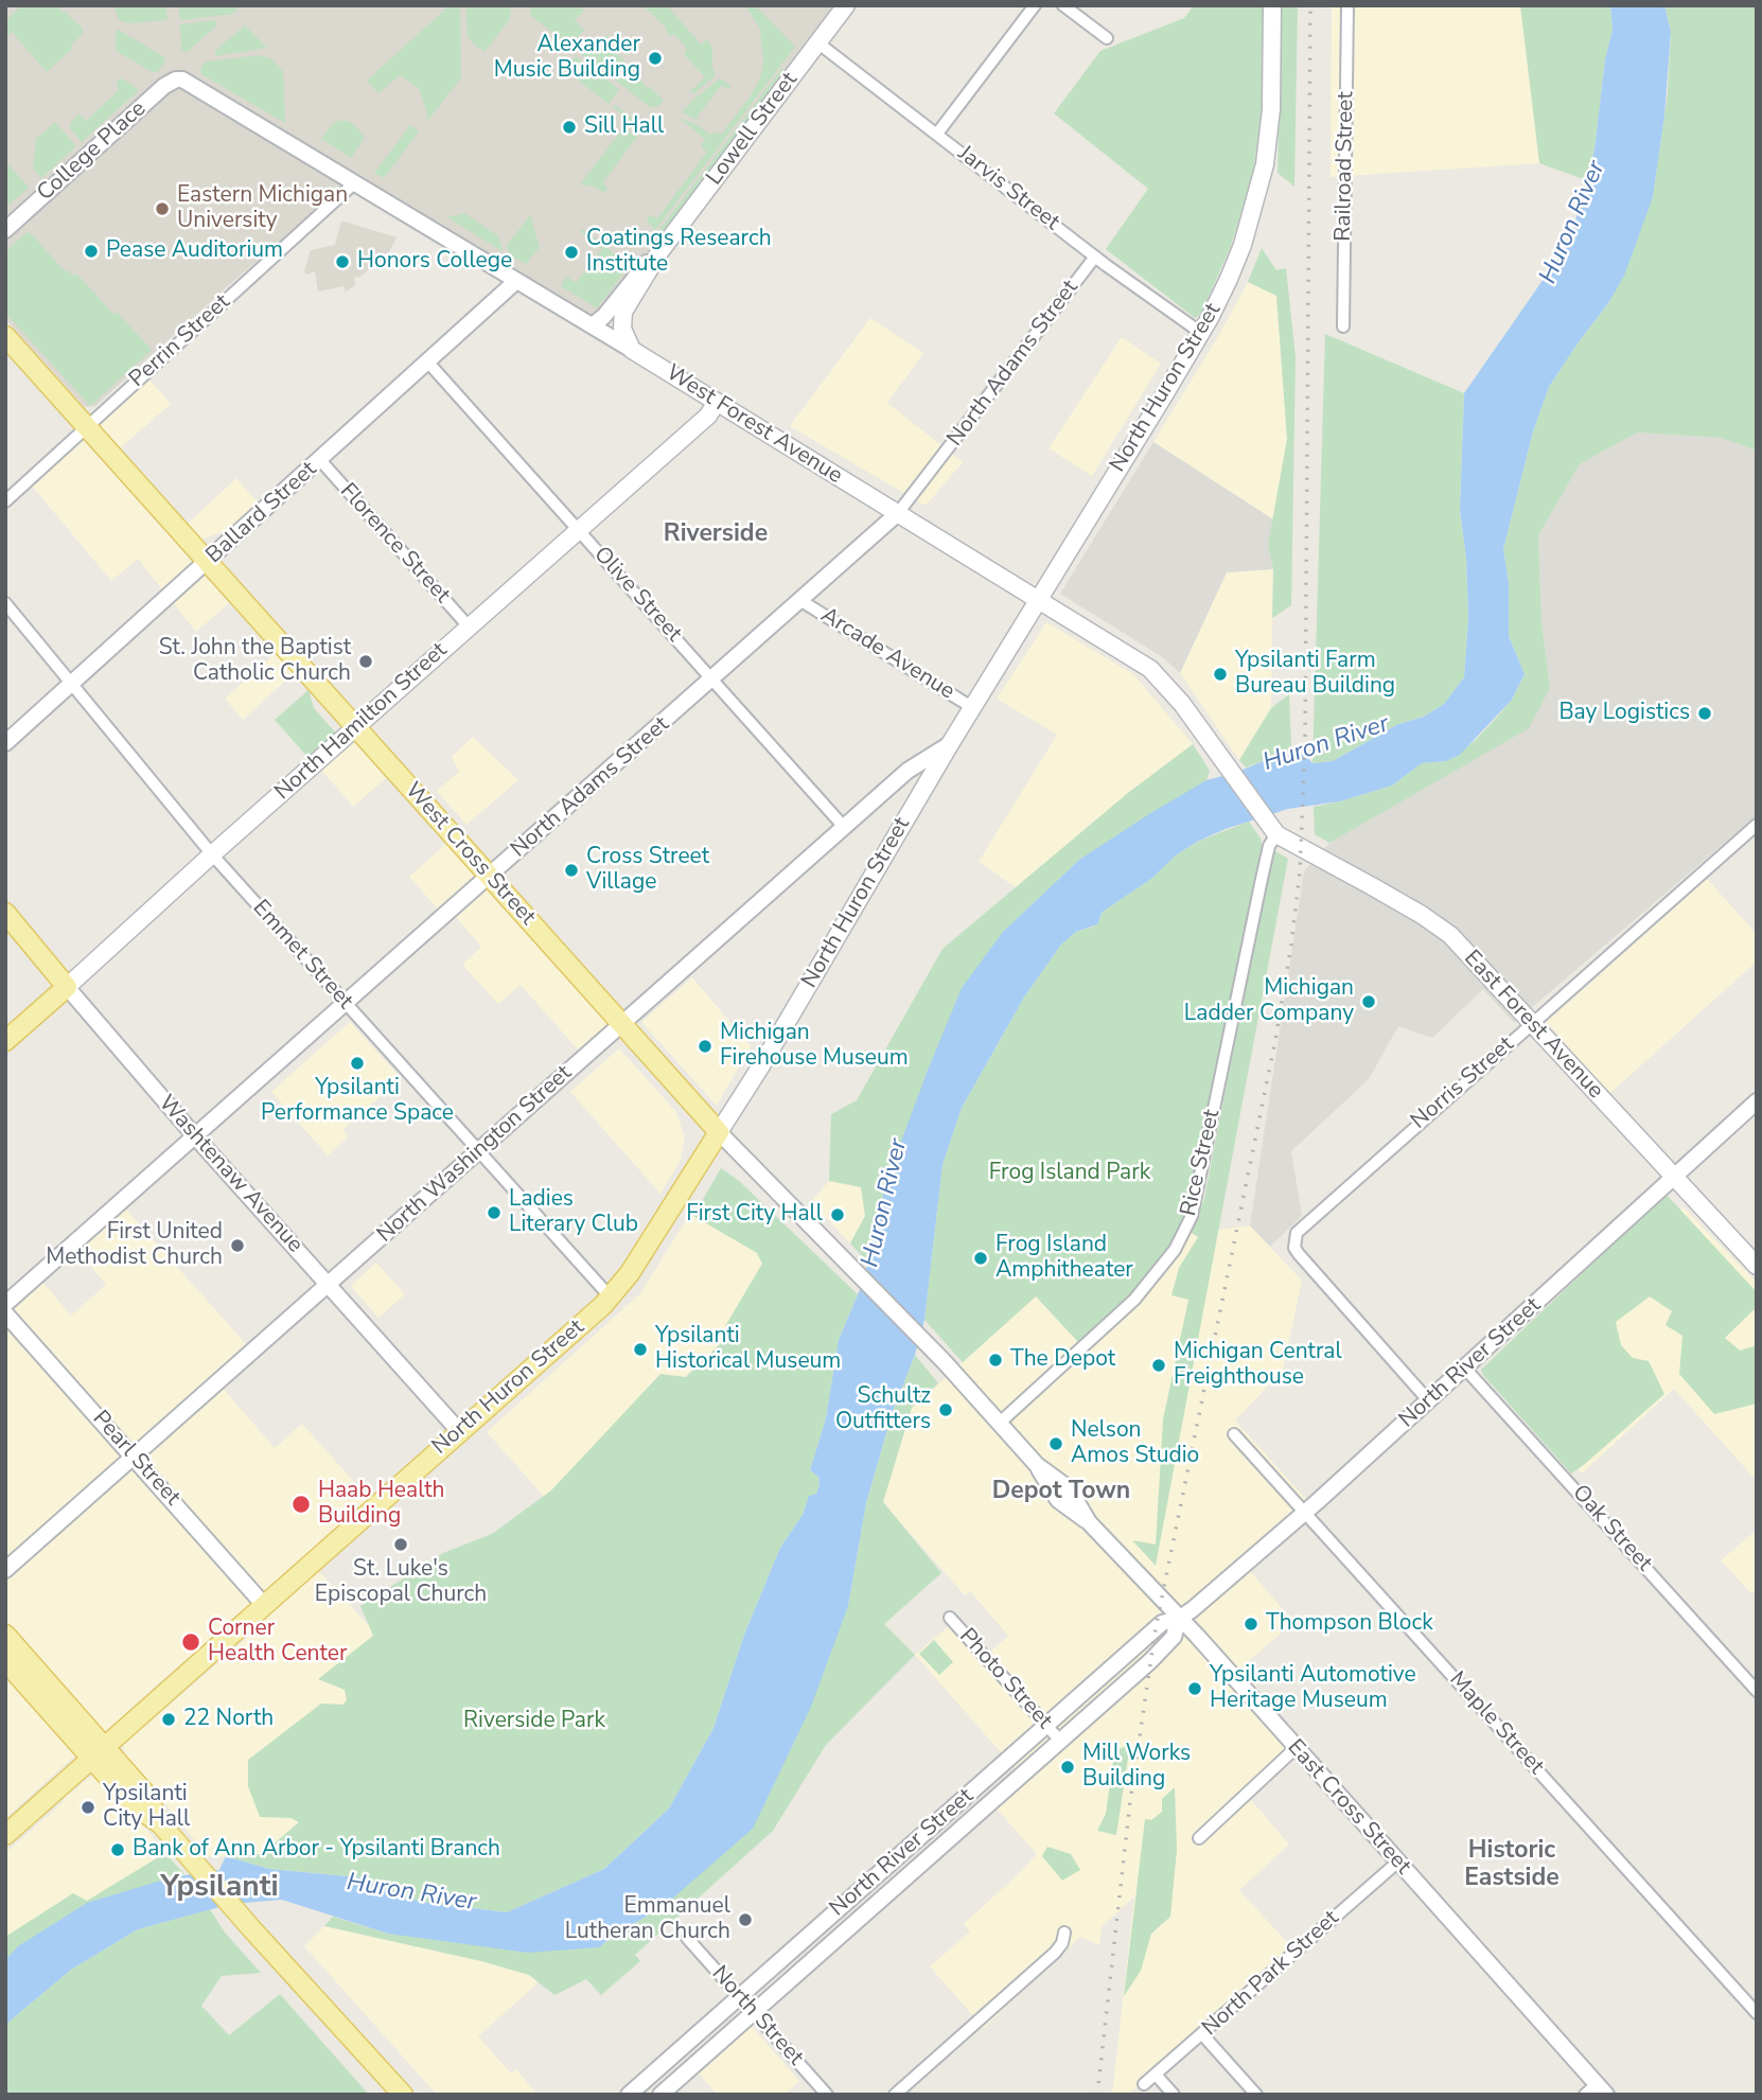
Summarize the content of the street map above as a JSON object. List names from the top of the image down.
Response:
{
  "streets": {
    "main road": [
      "Lowell Street",
      "North Huron Street",
      "West Forest Avenue",
      "North Hamilton Street",
      "West Cross Street",
      "East Forest Avenue",
      "Washtenaw Avenue"
    ],
    "street": [
      "College Place",
      "Railroad Street",
      "Jarvis Street",
      "Perrin Street",
      "North Adams Street",
      "Ballard Street",
      "Florence Street",
      "Olive Street",
      "Arcade Avenue",
      "Emmet Street",
      "Norris Street",
      "North Washington Street",
      "Rice Street",
      "North River Street",
      "Pearl Street",
      "Oak Street",
      "Photo Street",
      "Maple Street",
      "East Cross Street",
      "North Park Street",
      "North Street"
    ]
  },
  "crossings": [
    ["Lowell Street", "Jarvis Street"],
    ["Lowell Street", "West Forest Avenue"],
    ["College Place", "West Forest Avenue"],
    ["Jarvis Street", "North Adams Street"],
    ["Jarvis Street", "North Huron Street"],
    ["Perrin Street", "West Forest Avenue"],
    ["Perrin Street", "West Cross Street"],
    ["North Adams Street", "West Forest Avenue"],
    ["North Adams Street", "Olive Street"],
    ["North Adams Street", "Arcade Avenue"],
    ["North Adams Street", "West Cross Street"],
    ["North Adams Street", "Emmet Street"],
    ["North Adams Street", "Washtenaw Avenue"],
    ["North Huron Street", "West Forest Avenue"],
    ["North Huron Street", "Arcade Avenue"],
    ["North Huron Street", "West Cross Street"],
    ["North Huron Street", "Emmet Street"],
    ["North Huron Street", "North Washington Street"],
    ["North Huron Street", "Washtenaw Avenue"],
    ["North Huron Street", "Pearl Street"],
    ["West Forest Avenue", "Ballard Street"],
    ["West Forest Avenue", "North Hamilton Street"],
    ["West Forest Avenue", "East Forest Avenue"],
    ["West Forest Avenue", "Rice Street"],
    ["Ballard Street", "Florence Street"],
    ["Ballard Street", "Olive Street"],
    ["Ballard Street", "West Cross Street"],
    ["Ballard Street", "Emmet Street"],
    ["Florence Street", "North Hamilton Street"],
    ["Olive Street", "North Hamilton Street"],
    ["Olive Street", "North Washington Street"],
    ["North Hamilton Street", "West Cross Street"],
    ["North Hamilton Street", "Emmet Street"],
    ["North Hamilton Street", "Washtenaw Avenue"],
    ["West Cross Street", "North Washington Street"],
    ["West Cross Street", "East Cross Street"],
    ["Emmet Street", "North Washington Street"],
    ["East Forest Avenue", "Norris Street"],
    ["East Forest Avenue", "Rice Street"],
    ["East Forest Avenue", "North River Street"],
    ["Norris Street", "North River Street"],
    ["North Washington Street", "Washtenaw Avenue"],
    ["North Washington Street", "Pearl Street"],
    ["Rice Street", "East Cross Street"],
    ["North River Street", "Oak Street"],
    ["North River Street", "Photo Street"],
    ["North River Street", "Maple Street"],
    ["North River Street", "East Cross Street"],
    ["North River Street", "North Street"],
    ["East Cross Street", "North Park Street"]
  ],
  "districts": [
    "Riverside",
    "Depot Town",
    "Historic Eastside",
    "Ypsilanti"
  ],
  "water": ["Huron River"],
  "parks": ["Frog Island Park", "Riverside Park"],
  "places": [
    "Alexander Music Building",
    "Sill Hall",
    "Eastern Michigan University",
    "Pease Auditorium",
    "Coatings Research Institute",
    "Honors College",
    "St. John the Baptist Catholic Church",
    "Ypsilanti Farm Bureau Building",
    "Bay Logistics",
    "Cross Street Village",
    "Michigan Ladder Company",
    "Michigan Firehouse Museum",
    "Ypsilanti Performance Space",
    "Ladies Literary Club",
    "First City Hall",
    "First United Methodist Church",
    "Frog Island Amphitheater",
    "Ypsilanti Historical Museum",
    "The Depot",
    "Michigan Central Freighthouse",
    "Schultz Outfitters",
    "Nelson Amos Studio",
    "Haab Health Building",
    "St. Luke's Episcopal Church",
    "Thompson Block",
    "Corner Health Center",
    "Ypsilanti Automotive Heritage Museum",
    "22 North",
    "Mill Works Building",
    "Ypsilanti City Hall",
    "Bank of Ann Arbor - Ypsilanti Branch",
    "Emmanuel Lutheran Church"
  ]
}
